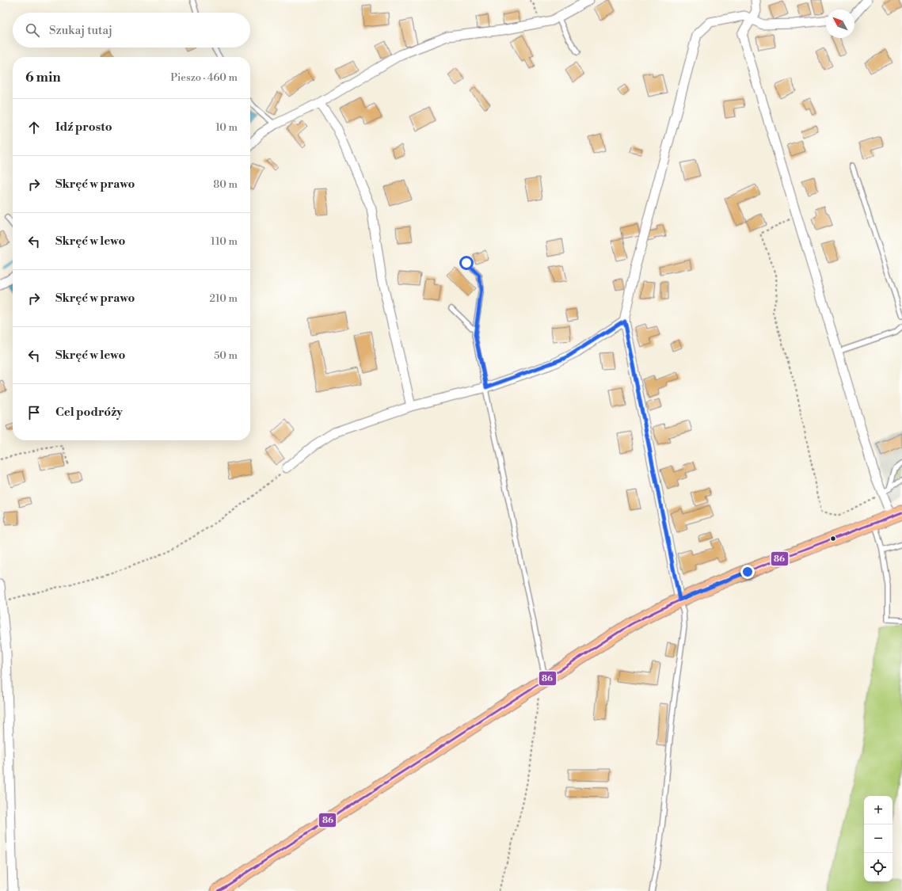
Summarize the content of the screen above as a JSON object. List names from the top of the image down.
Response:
{
  "lines": ["transit line 86"],
  "north": "top left",
  "page": {
    "search": "Szukaj tutaj",
    "heading": ["6 min", "Pieszo · 460 m"],
    "list": [
      ["Idź prosto", "10 m"],
      ["Skręć w prawo", "80 m"],
      ["Skręć w lewo", "110 m"],
      ["Skręć w prawo", "210 m"],
      ["Skręć w lewo", "50 m"],
      "Cel podróży"
    ],
    "map_buttons": ["+", "−"]
  }
}
